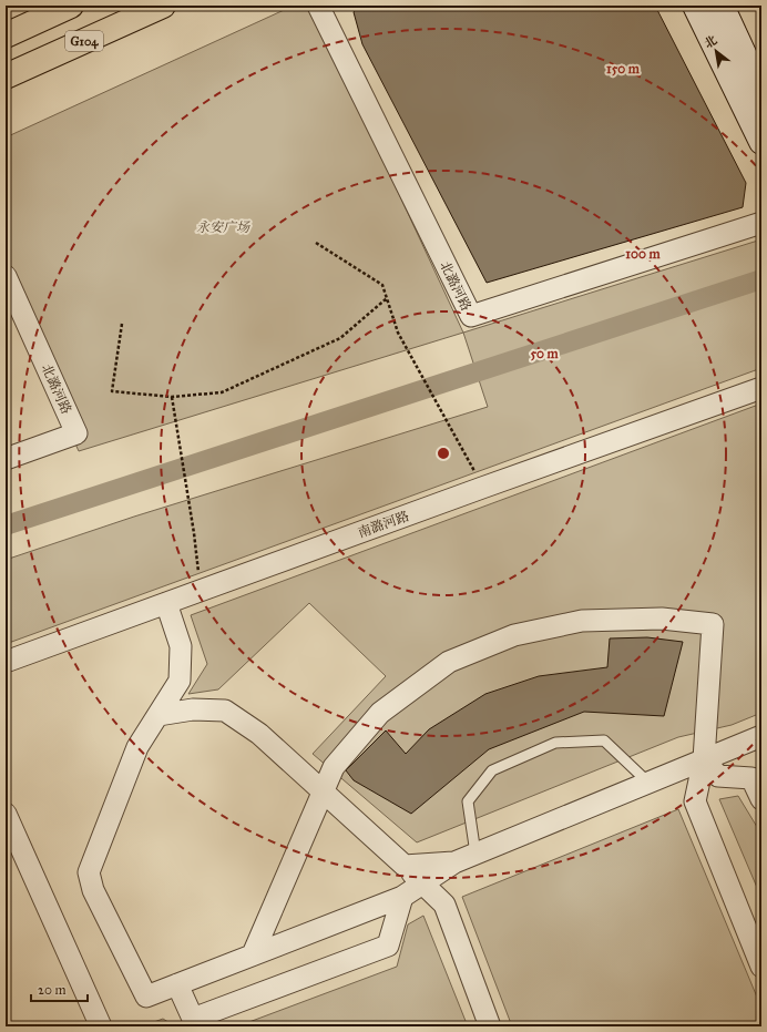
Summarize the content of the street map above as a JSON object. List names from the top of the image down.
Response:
{
  "streets": {
    "main road": ["G104"],
    "street": ["北潞河路", "南潞河路"]
  },
  "parks": ["永安广场"],
  "scale_bar": "20 m",
  "north": "top left",
  "rings": ["150 m", "100 m", "50 m"]
}
